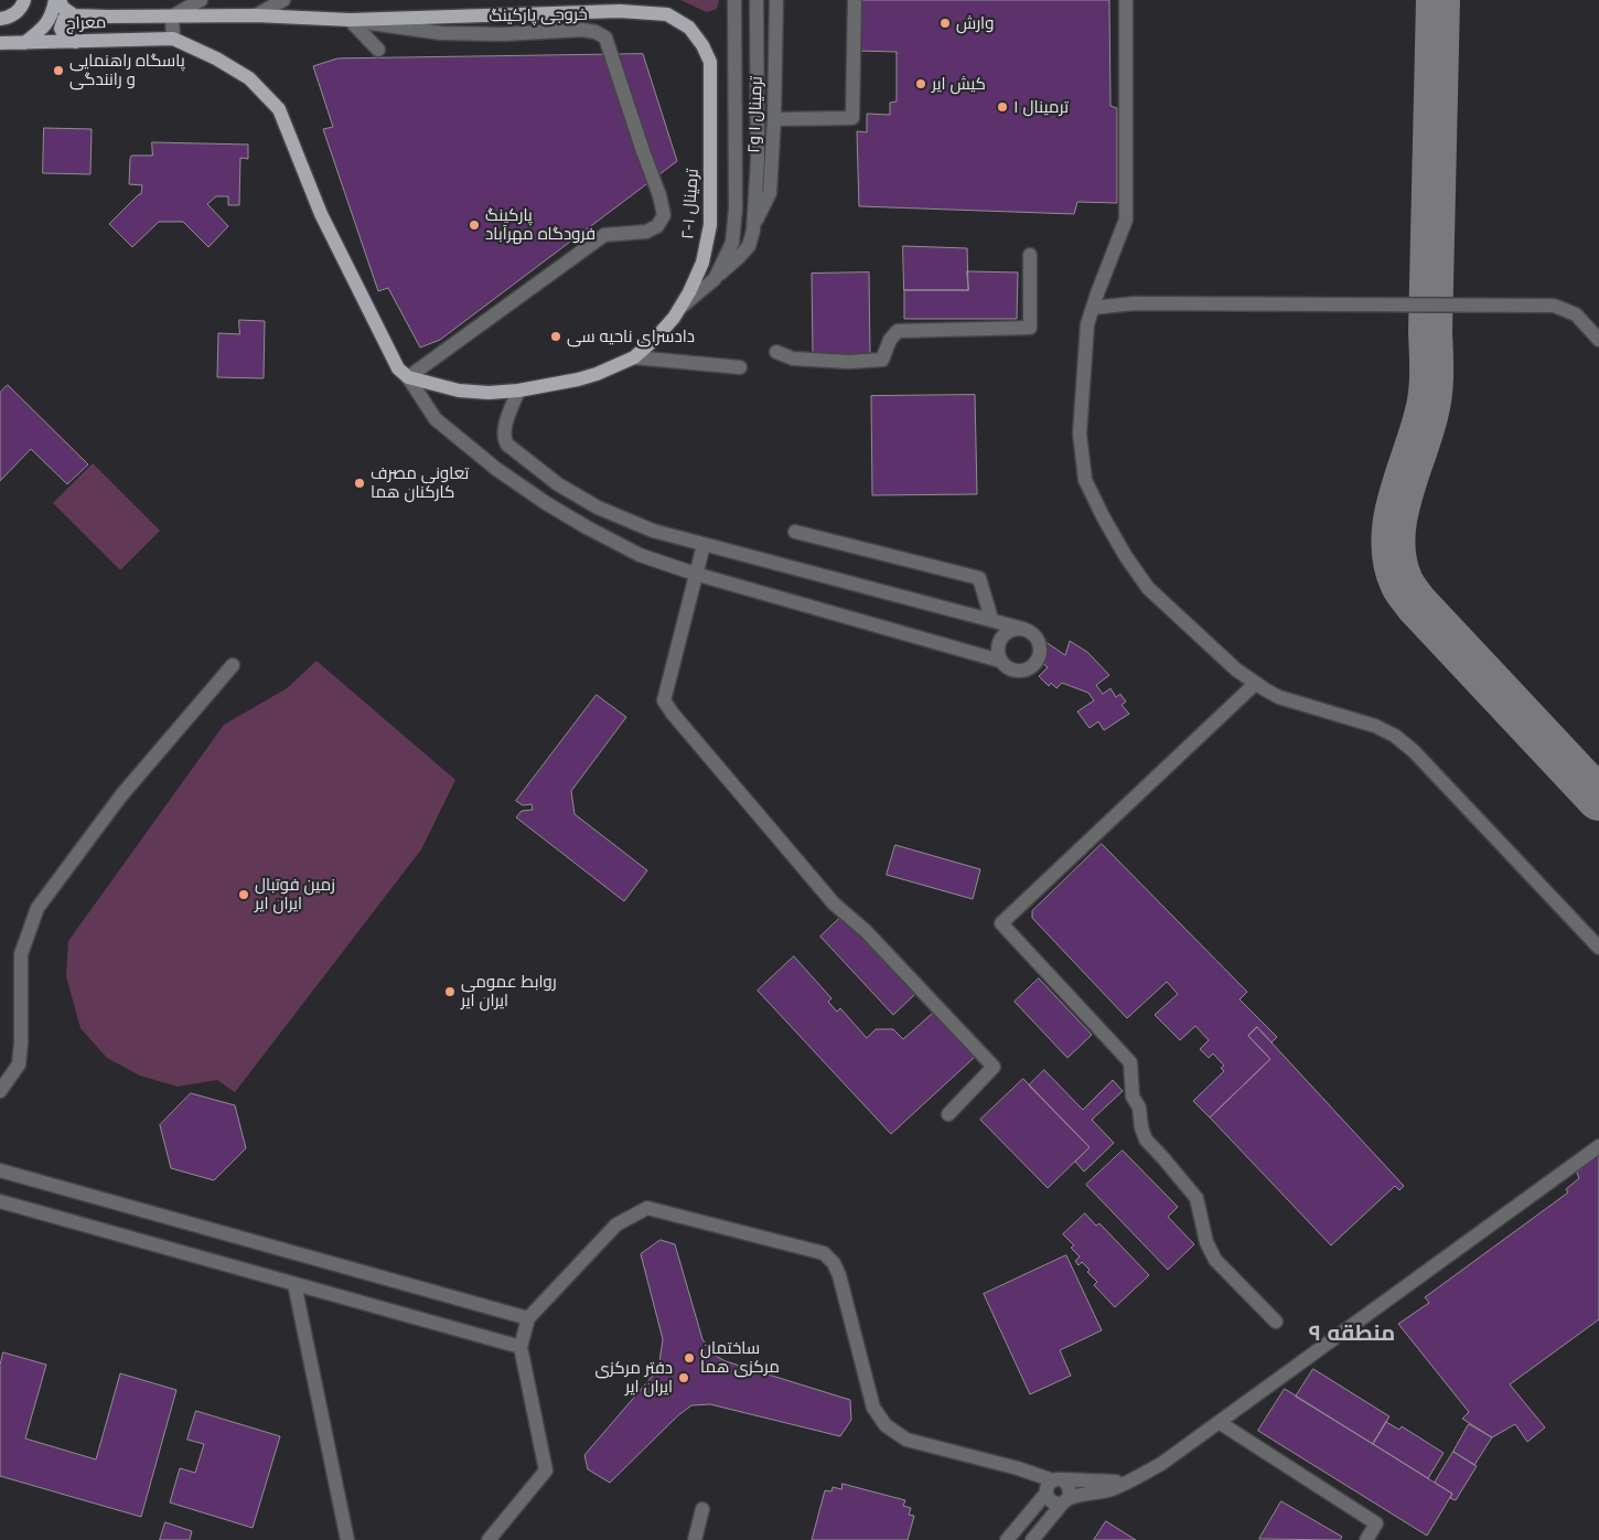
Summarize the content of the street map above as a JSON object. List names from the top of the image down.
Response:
{
  "streets": {
    "main road": ["معراج", "ترمینال ۱-۲"],
    "street": ["خروجی پارکینگ", "ترمینال ۱ و۲"]
  },
  "crossings": [
    ["خروجی پارکینگ", "ترمینال ۱-۲"],
    ["معراج", "ترمینال ۱-۲"]
  ],
  "districts": ["منطقه ۹"],
  "places": [
    "وارش",
    "پاسگاه راهنمایی و رانندگی",
    "کیش ایر",
    "ترمینال ۱",
    "پارکینگ فرودگاه مهرآباد",
    "دادسرای ناحیه سی",
    "تعاونی مصرف کارکنان هما",
    "زمین فوتبال ایران ایر",
    "روابط عمومی ایران ایر",
    "ساختمان مرکزی هما",
    "دفتر مرکزی ایران ایر"
  ]
}
